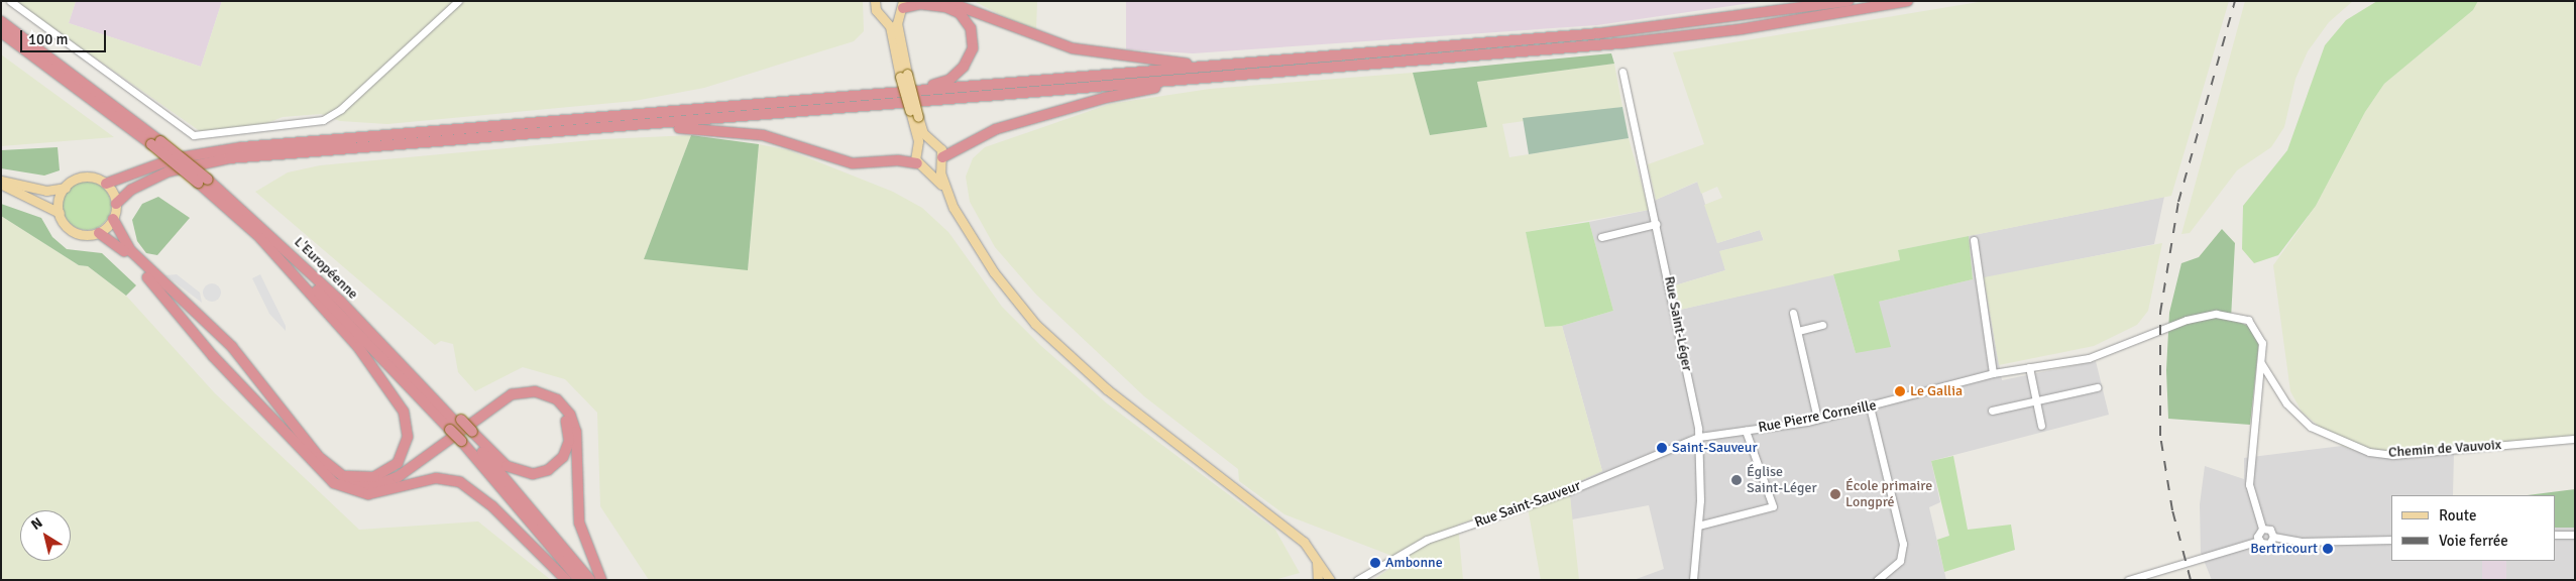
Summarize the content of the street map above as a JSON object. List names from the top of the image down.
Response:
{
  "streets": {
    "highway": ["L'Européenne"],
    "street": [
      "Rue Saint-Léger",
      "Rue Pierre Corneille",
      "Chemin de Vauvoix",
      "Rue Saint-Sauveur"
    ]
  },
  "crossings": [
    ["Rue Saint-Léger", "Rue Pierre Corneille"],
    ["Rue Saint-Léger", "Rue Saint-Sauveur"],
    ["Rue Pierre Corneille", "Chemin de Vauvoix"],
    ["Rue Pierre Corneille", "Rue Saint-Sauveur"]
  ],
  "places": [
    "Le Gallia",
    "Saint-Sauveur",
    "Église Saint-Léger",
    "École primaire Longpré",
    "Bertricourt",
    "Ambonne"
  ],
  "legend": ["Route", "Voie ferrée"],
  "scale_bar": "100 m",
  "north": "top left"
}
